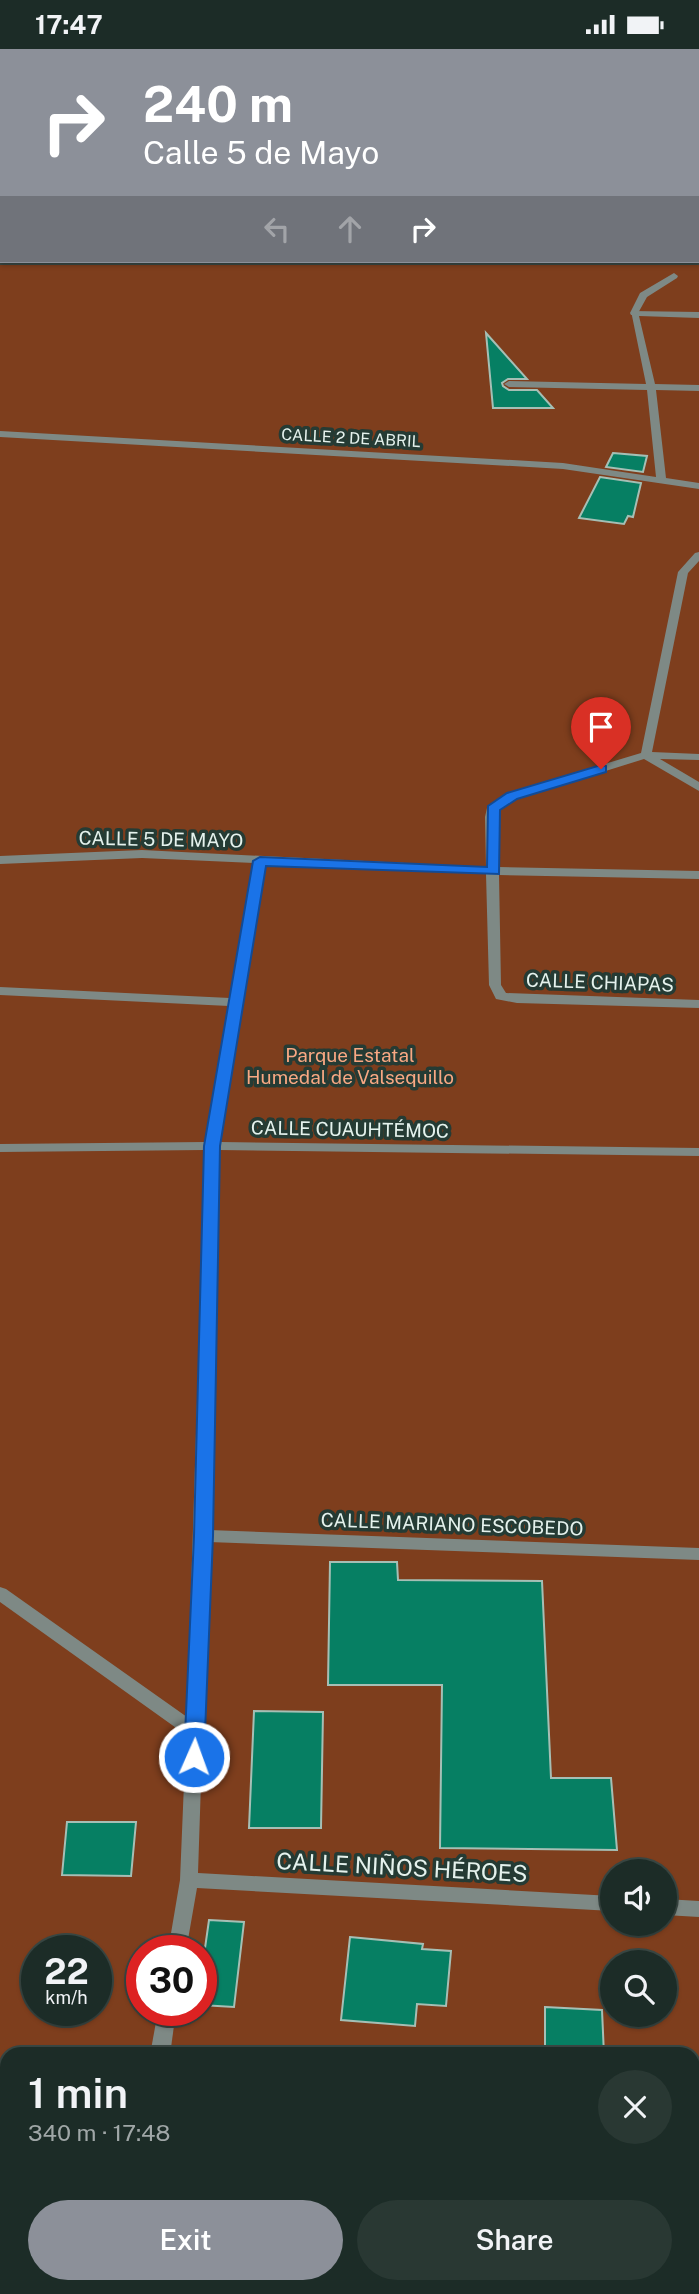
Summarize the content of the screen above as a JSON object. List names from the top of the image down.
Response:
{
  "streets": {
    "street": [
      "CALLE 2 DE ABRIL",
      "CALLE 5 DE MAYO",
      "CALLE CHIAPAS",
      "CALLE CUAUHTÉMOC",
      "CALLE MARIANO ESCOBEDO",
      "CALLE NIÑOS HÉROES"
    ]
  },
  "crossings": [
    ["CALLE 5 DE MAYO", "CALLE CHIAPAS"]
  ],
  "parks": ["Parque Estatal Humedal de Valsequillo"],
  "page": {
    "status": "17:47",
    "turn": ["240 m", "Calle 5 de Mayo"],
    "speed": "22 km/h",
    "limit": "30",
    "heading": ["1 min", "340 m · 17:48"],
    "buttons": ["Exit", "Share"]
  }
}
